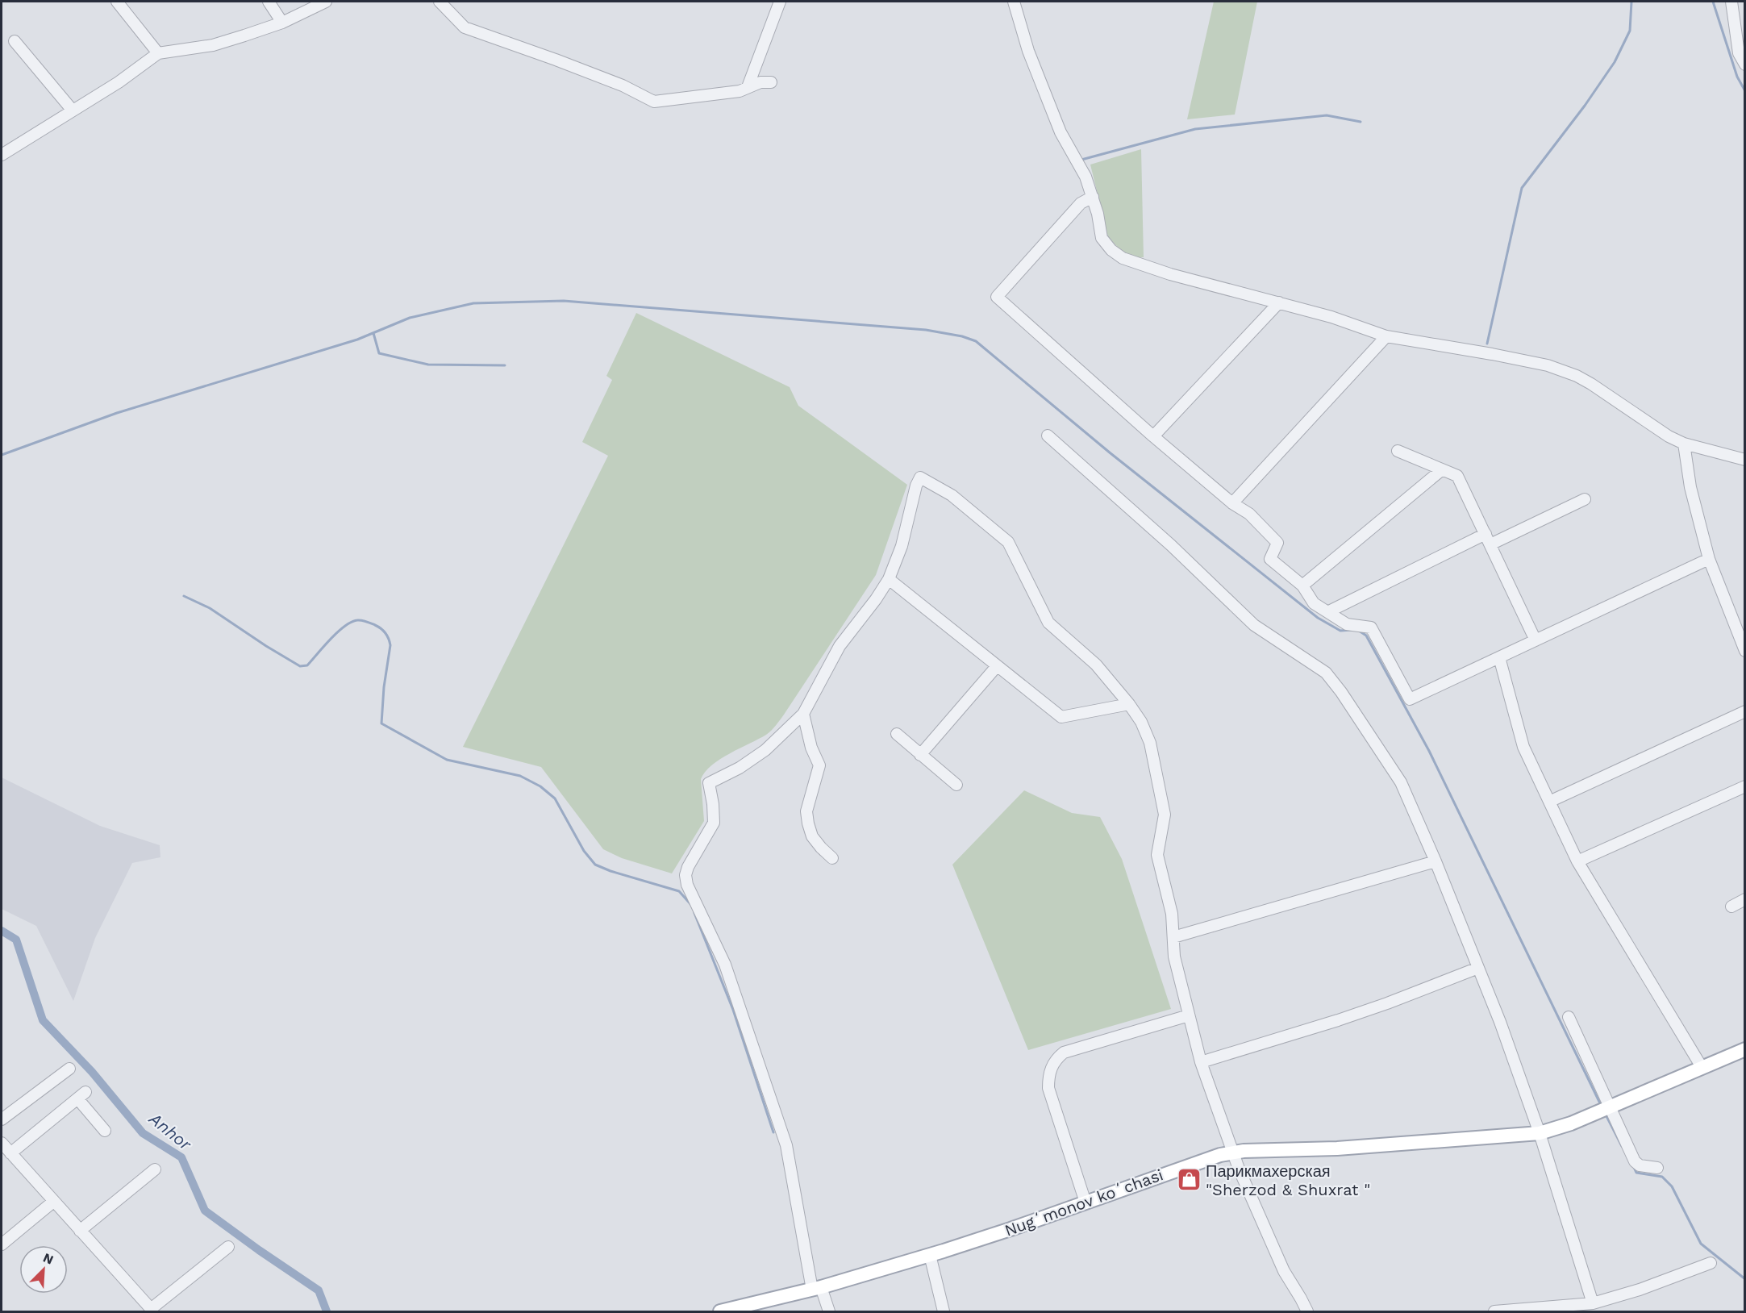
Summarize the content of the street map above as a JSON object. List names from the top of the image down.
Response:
{
  "streets": {
    "main road": ["Nugʻmonov koʻchasi"]
  },
  "water": ["Anhor"],
  "places": {
    "shop": ["Парикмахерская \"Sherzod & Shuxrat \""]
  },
  "north": "top right"
}
